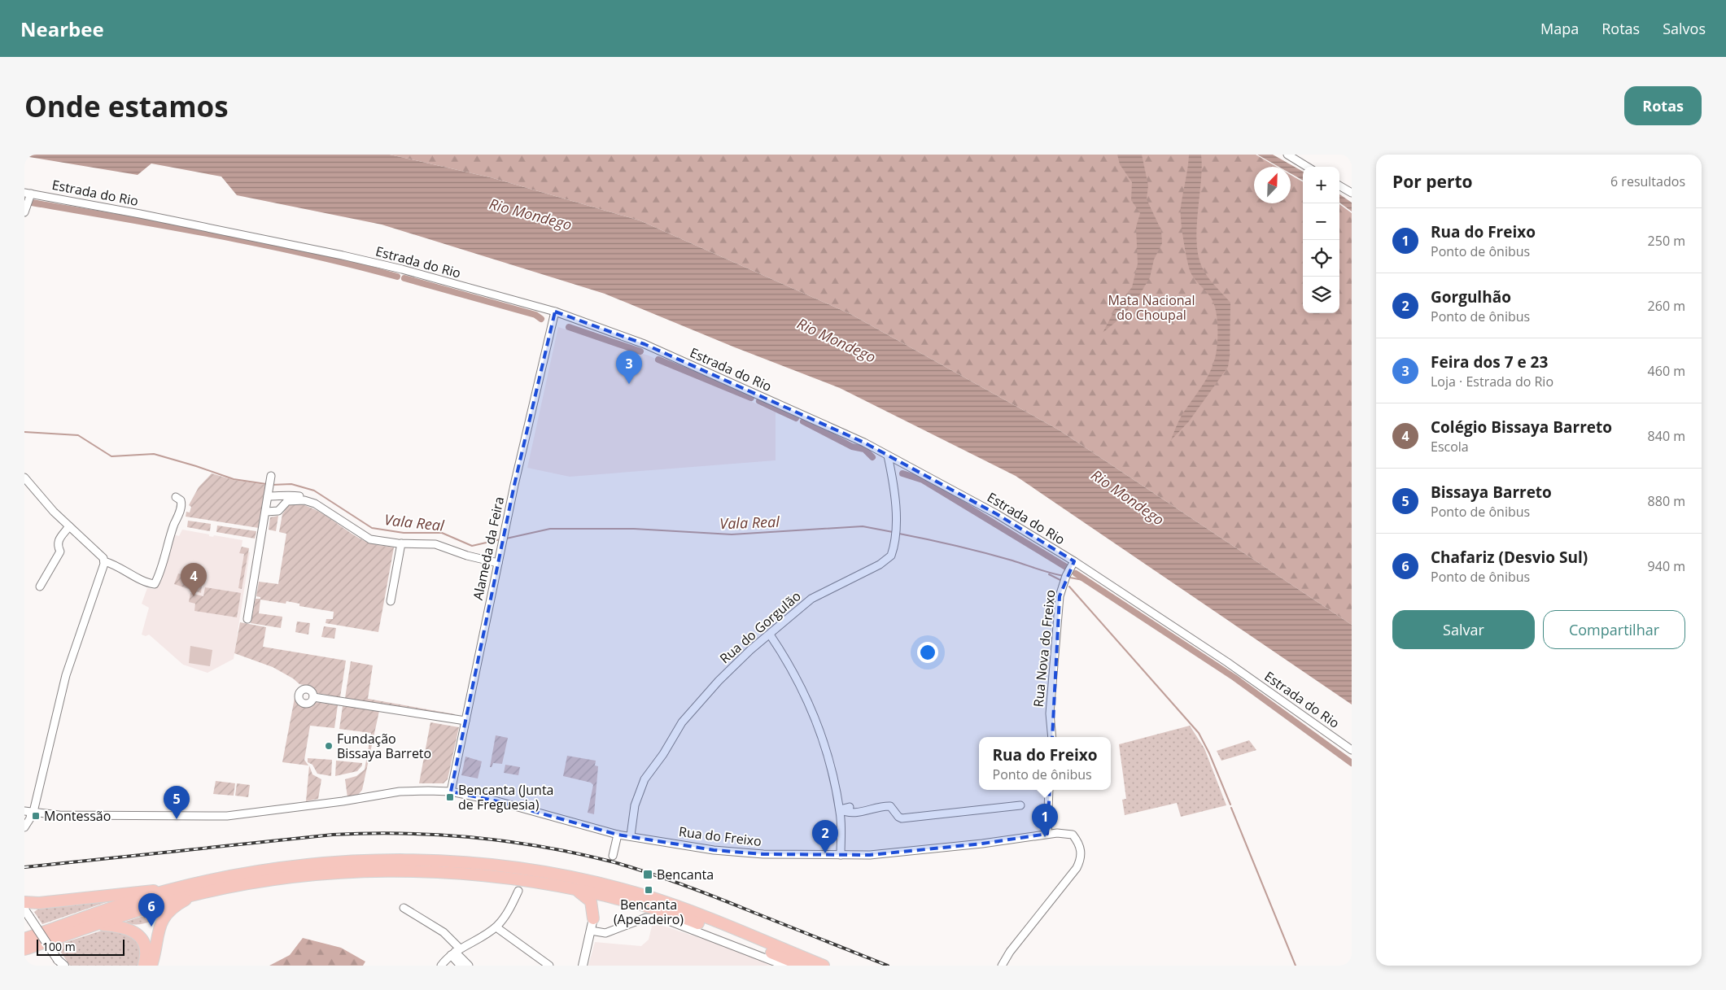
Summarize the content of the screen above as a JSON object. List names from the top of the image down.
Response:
{
  "streets": {
    "street": [
      "Estrada do Rio",
      "Alameda da Feira",
      "Rua do Gorgulão",
      "Rua Nova do Freixo",
      "Rua do Freixo"
    ]
  },
  "crossings": [
    ["Estrada do Rio", "Alameda da Feira"],
    ["Estrada do Rio", "Rua do Gorgulão"],
    ["Estrada do Rio", "Rua Nova do Freixo"],
    ["Alameda da Feira", "Rua do Freixo"],
    ["Rua do Gorgulão", "Rua do Freixo"]
  ],
  "water": ["Rio Mondego", "Vala Real"],
  "parks": ["Mata Nacional do Choupal"],
  "places": {
    "other": ["Fundação Bissaya Barreto"],
    "transit": [
      "Bencanta (Junta de Freguesia)",
      "Montessão",
      "Bencanta",
      "Bencanta (Apeadeiro)"
    ]
  },
  "scale_bar": "100 m",
  "north": "top right",
  "page": {
    "header": "Nearbee",
    "nav": ["Mapa", "Rotas", "Salvos"],
    "buttons": [
      "Rotas",
      ["Salvar", "Compartilhar"]
    ],
    "title": "Onde estamos",
    "heading": ["Por perto", "6 resultados"],
    "map_buttons": ["+", "−"],
    "list": [
      {
        "mark": "1",
        "name": "Rua do Freixo",
        "note": "Ponto de ônibus",
        "value": "250 m"
      },
      {
        "mark": "2",
        "name": "Gorgulhão",
        "note": "Ponto de ônibus",
        "value": "260 m"
      },
      {
        "mark": "3",
        "name": "Feira dos 7 e 23",
        "note": "Loja · Estrada do Rio",
        "value": "460 m"
      },
      {
        "mark": "4",
        "name": "Colégio Bissaya Barreto",
        "note": "Escola",
        "value": "840 m"
      },
      {
        "mark": "5",
        "name": "Bissaya Barreto",
        "note": "Ponto de ônibus",
        "value": "880 m"
      },
      {
        "mark": "6",
        "name": "Chafariz (Desvio Sul)",
        "note": "Ponto de ônibus",
        "value": "940 m"
      }
    ],
    "pins": [
      "3",
      "4",
      "5",
      "1",
      "2",
      "6"
    ],
    "popup": ["Rua do Freixo", "Ponto de ônibus"],
    "scale": "100 m"
  }
}
